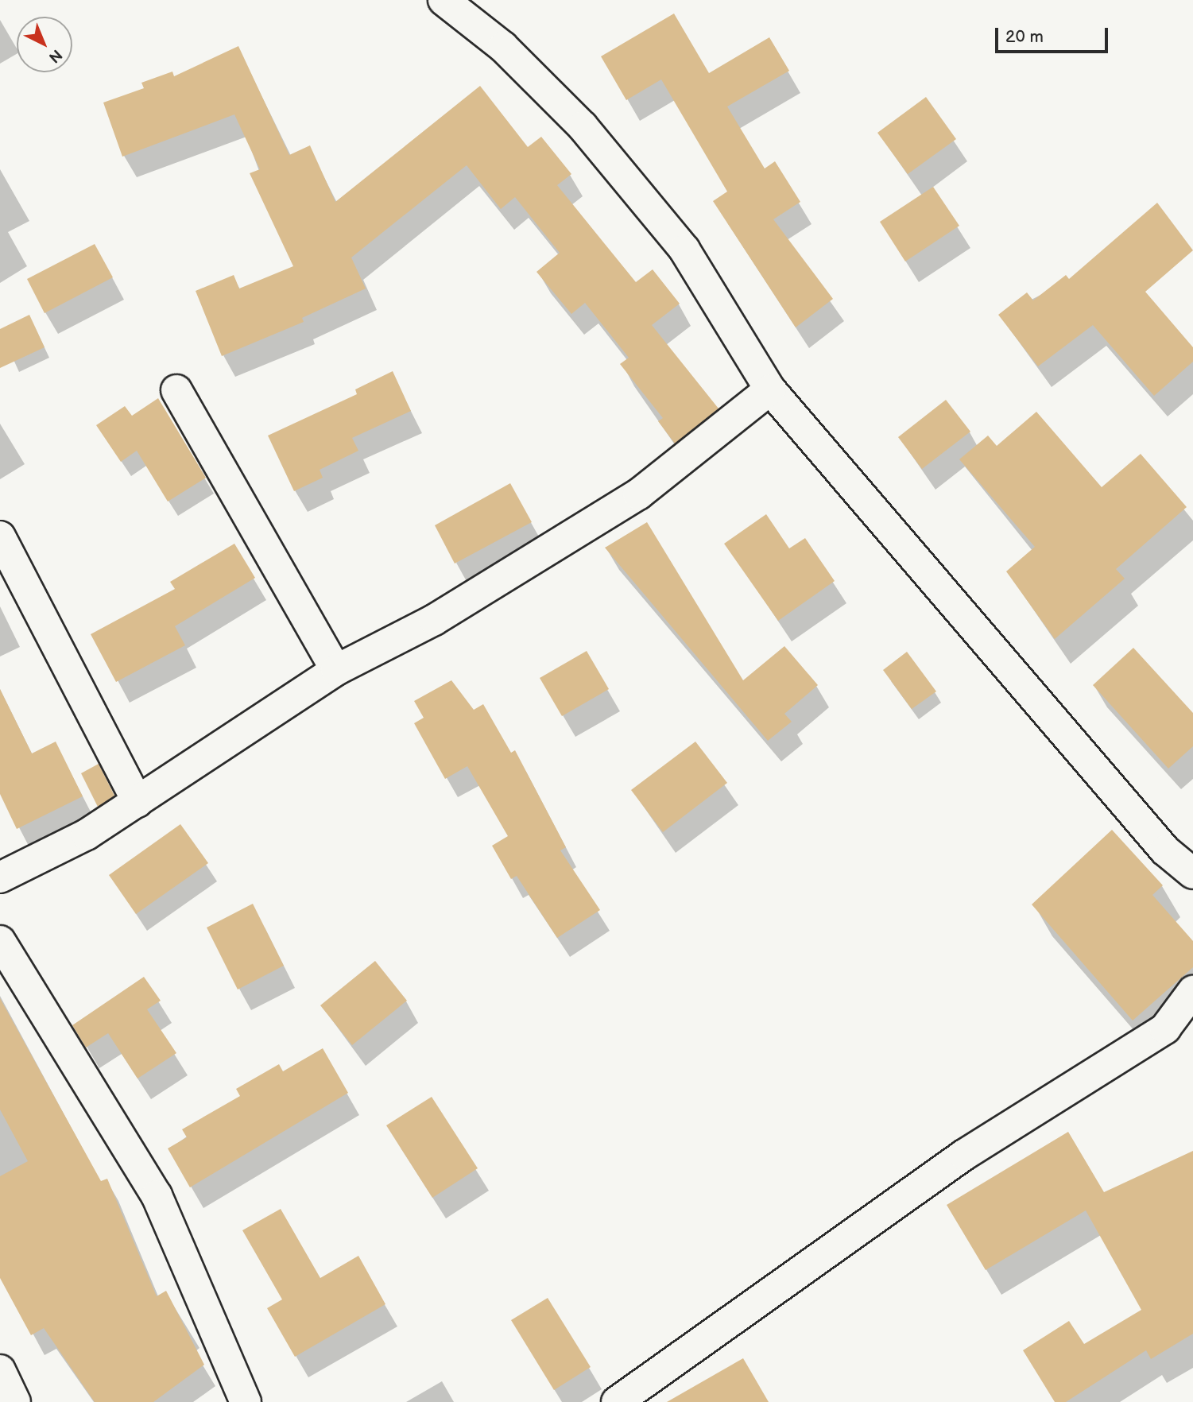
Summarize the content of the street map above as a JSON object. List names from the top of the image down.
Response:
{
  "scale_bar": "20 m",
  "north": "bottom right"
}
